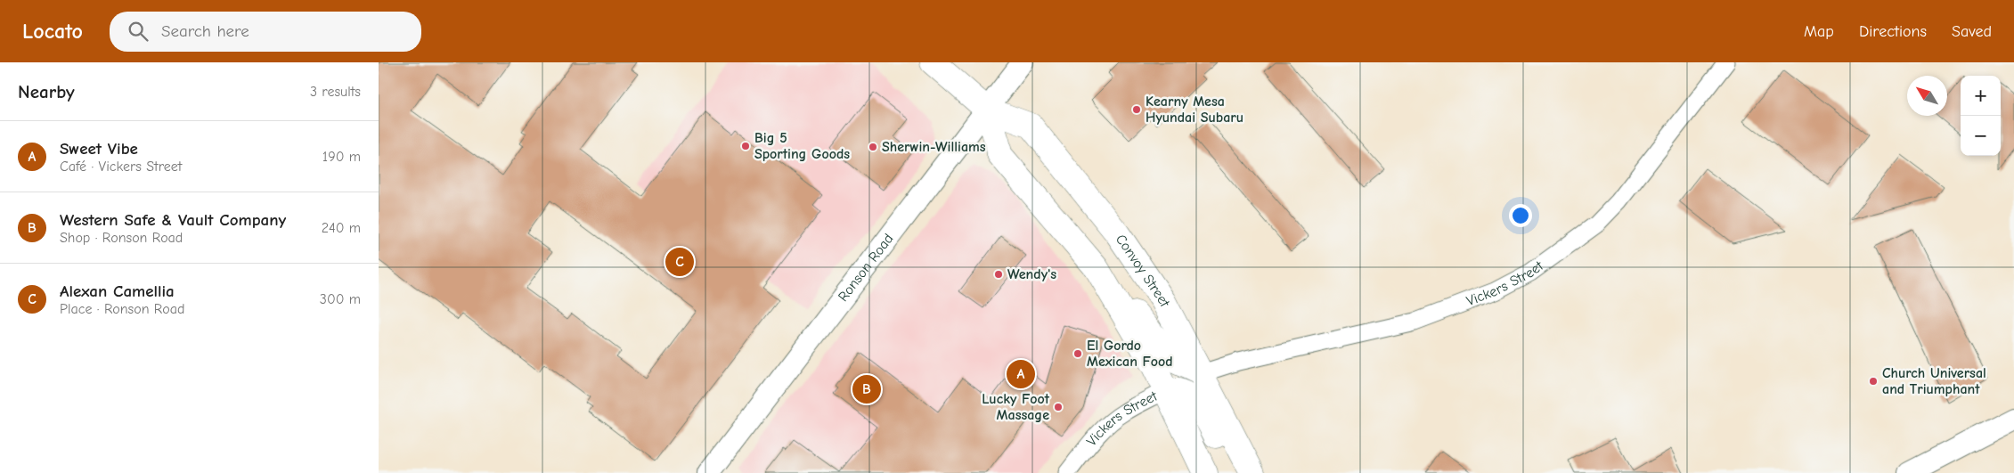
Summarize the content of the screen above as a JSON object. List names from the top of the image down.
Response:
{
  "streets": {
    "main road": ["Convoy Street"],
    "street": ["Ronson Road", "Vickers Street"]
  },
  "crossings": [
    ["Ronson Road", "Convoy Street"],
    ["Convoy Street", "Vickers Street"]
  ],
  "places": [
    "Kearny Mesa Hyundai Subaru",
    "Big 5 Sporting Goods",
    "Sherwin-Williams",
    "Wendy's",
    "El Gordo Mexican Food",
    "Church Universal and Triumphant",
    "Lucky Foot Massage"
  ],
  "north": "top left",
  "page": {
    "header": "Locato",
    "search": "Search here",
    "nav": ["Map", "Directions", "Saved"],
    "heading": ["Nearby", "3 results"],
    "map_buttons": ["+", "−"],
    "list": [
      {
        "mark": "A",
        "name": "Sweet Vibe",
        "note": "Café · Vickers Street",
        "value": "190 m"
      },
      {
        "mark": "B",
        "name": "Western Safe & Vault Company",
        "note": "Shop · Ronson Road",
        "value": "240 m"
      },
      {
        "mark": "C",
        "name": "Alexan Camellia",
        "note": "Place · Ronson Road",
        "value": "300 m"
      }
    ],
    "pins": ["C", "A", "B"]
  }
}
